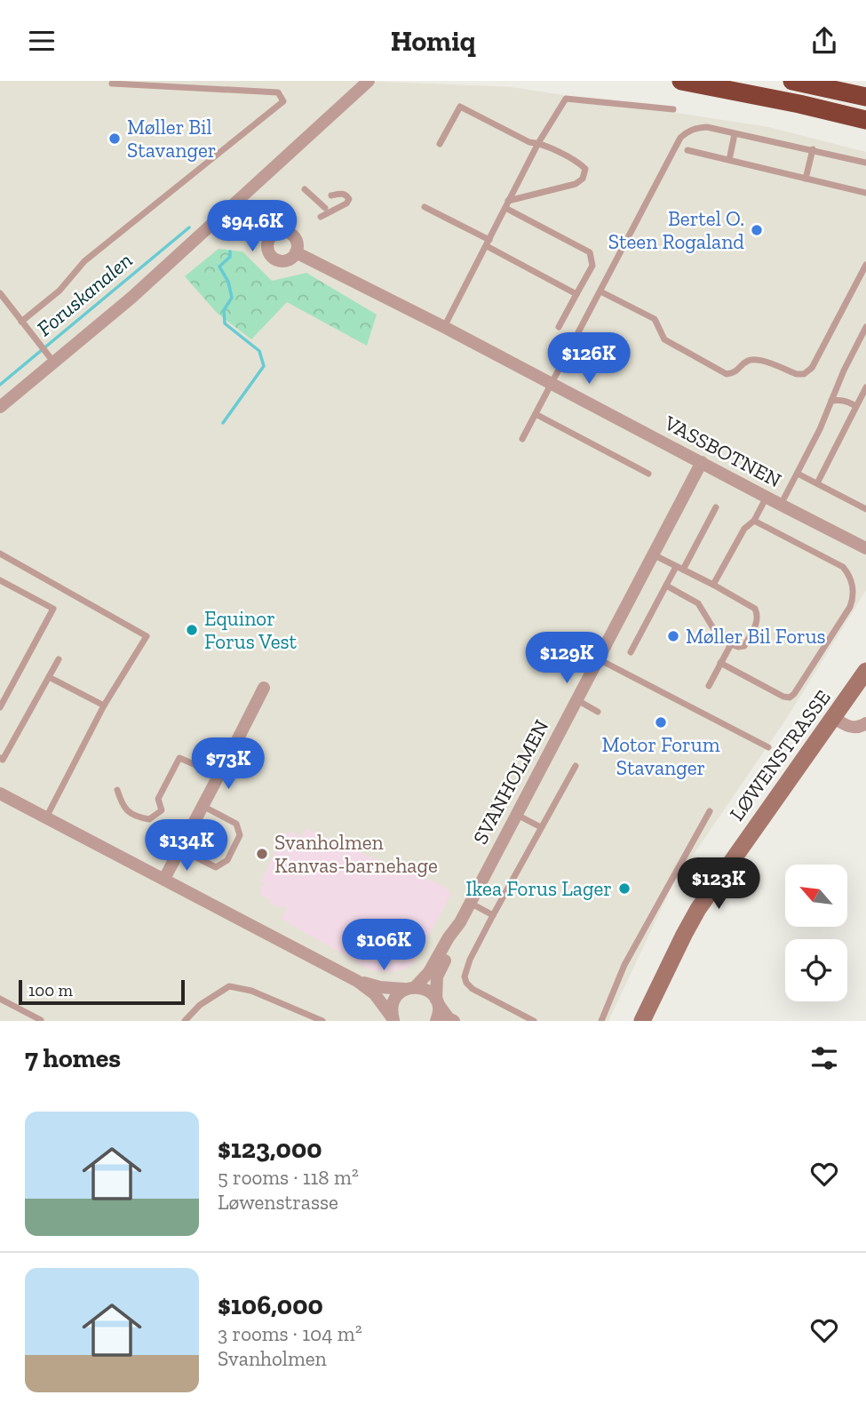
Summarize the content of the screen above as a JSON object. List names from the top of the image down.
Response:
{
  "streets": {
    "main road": ["LØWENSTRASSE"],
    "street": ["VASSBOTNEN", "SVANHOLMEN"]
  },
  "crossings": [
    ["VASSBOTNEN", "SVANHOLMEN"]
  ],
  "water": ["Foruskanalen"],
  "places": [
    "Møller Bil Stavanger",
    "Bertel O. Steen Rogaland",
    "Equinor Forus Vest",
    "Møller Bil Forus",
    "Motor Forum Stavanger",
    "Svanholmen Kanvas-barnehage",
    "Ikea Forus Lager"
  ],
  "scale_bar": "100 m",
  "north": "top left",
  "page": {
    "header": "Homiq",
    "price": [
      "$94.6K",
      "$126K",
      "$129K",
      "$73K",
      "$134K",
      "$123K",
      "$106K"
    ],
    "scale": "100 m",
    "heading": "7 homes",
    "list": [
      {
        "name": "$123,000",
        "note": "5 rooms · 118 m² · Løwenstrasse"
      },
      {
        "name": "$106,000",
        "note": "3 rooms · 104 m² · Svanholmen"
      }
    ]
  }
}
